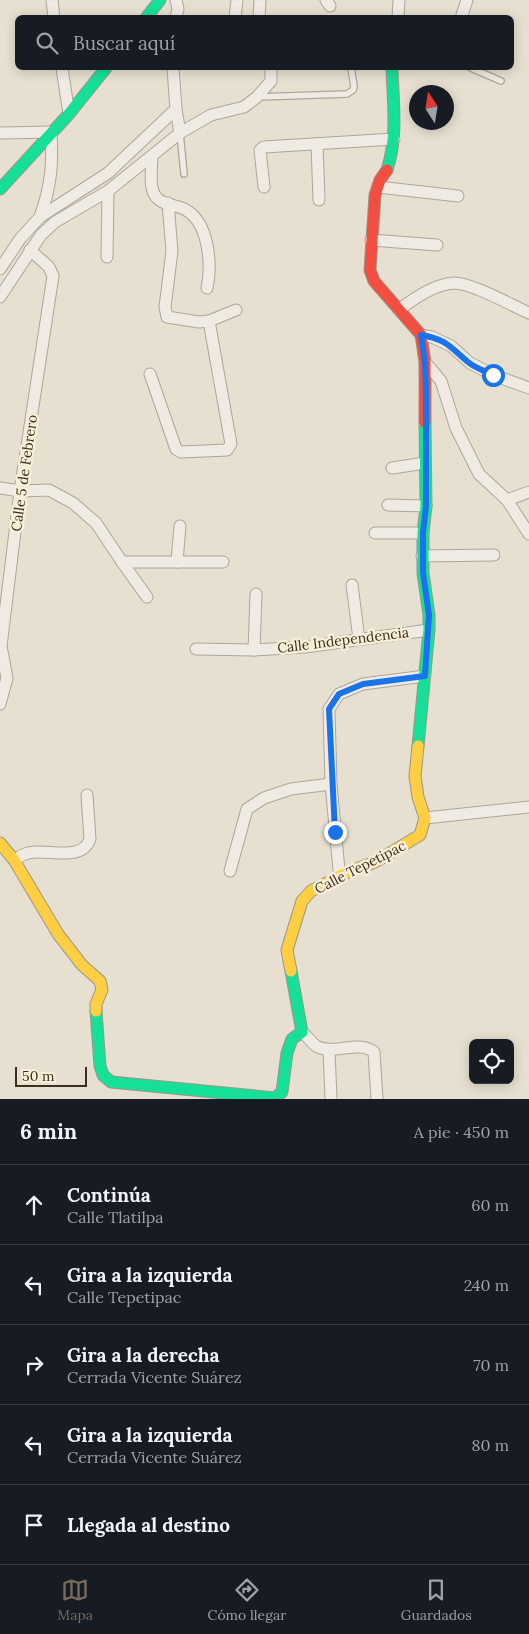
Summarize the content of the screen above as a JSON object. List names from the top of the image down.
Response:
{
  "streets": {
    "street": ["Calle 5 de Febrero", "Calle Independencia", "Calle Tepetipac"]
  },
  "scale_bar": "50 m",
  "north": "top",
  "page": {
    "search": "Buscar aquí",
    "scale": "50 m",
    "heading": ["6 min", "A pie · 450 m"],
    "list": [
      ["Continúa", "Calle Tlatilpa", "60 m"],
      ["Gira a la izquierda", "Calle Tepetipac", "240 m"],
      ["Gira a la derecha", "Cerrada Vicente Suárez", "70 m"],
      ["Gira a la izquierda", "Cerrada Vicente Suárez", "80 m"],
      "Llegada al destino"
    ],
    "nav": ["Mapa", "Cómo llegar", "Guardados"]
  }
}
